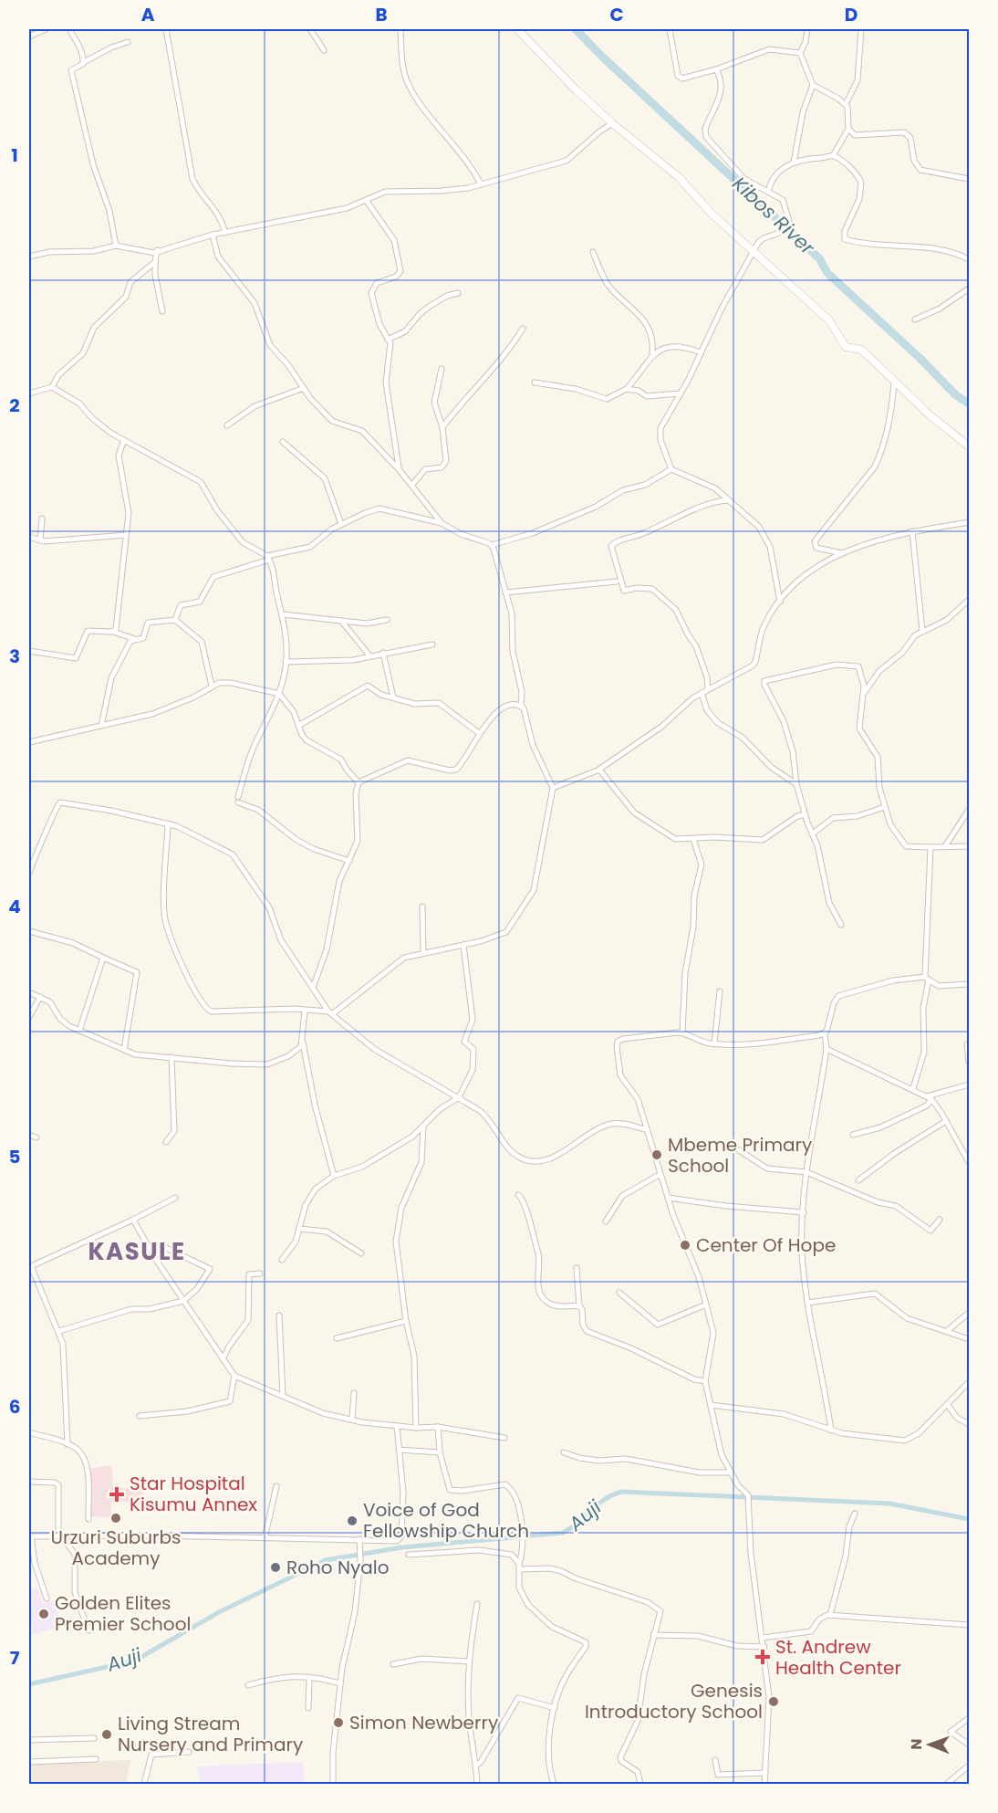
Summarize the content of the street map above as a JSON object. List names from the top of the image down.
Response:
{
  "districts": ["KASULE"],
  "water": ["Kibos River", "Auji"],
  "places": {
    "other": [
      "Mbeme Primary School",
      "Center Of Hope",
      "Urzuri Suburbs Academy",
      "Voice of God Fellowship Church",
      "Roho Nyalo",
      "Golden Elites Premier School",
      "Genesis Introductory School",
      "Simon Newberry",
      "Living Stream Nursery and Primary"
    ],
    "health": ["Star Hospital Kisumu Annex", "St. Andrew Health Center"]
  },
  "north": "left",
  "grid": {
    "columns": [
      "A",
      "B",
      "C",
      "D"
    ],
    "rows": [
      "1",
      "2",
      "3",
      "4",
      "5",
      "6",
      "7"
    ]
  }
}
